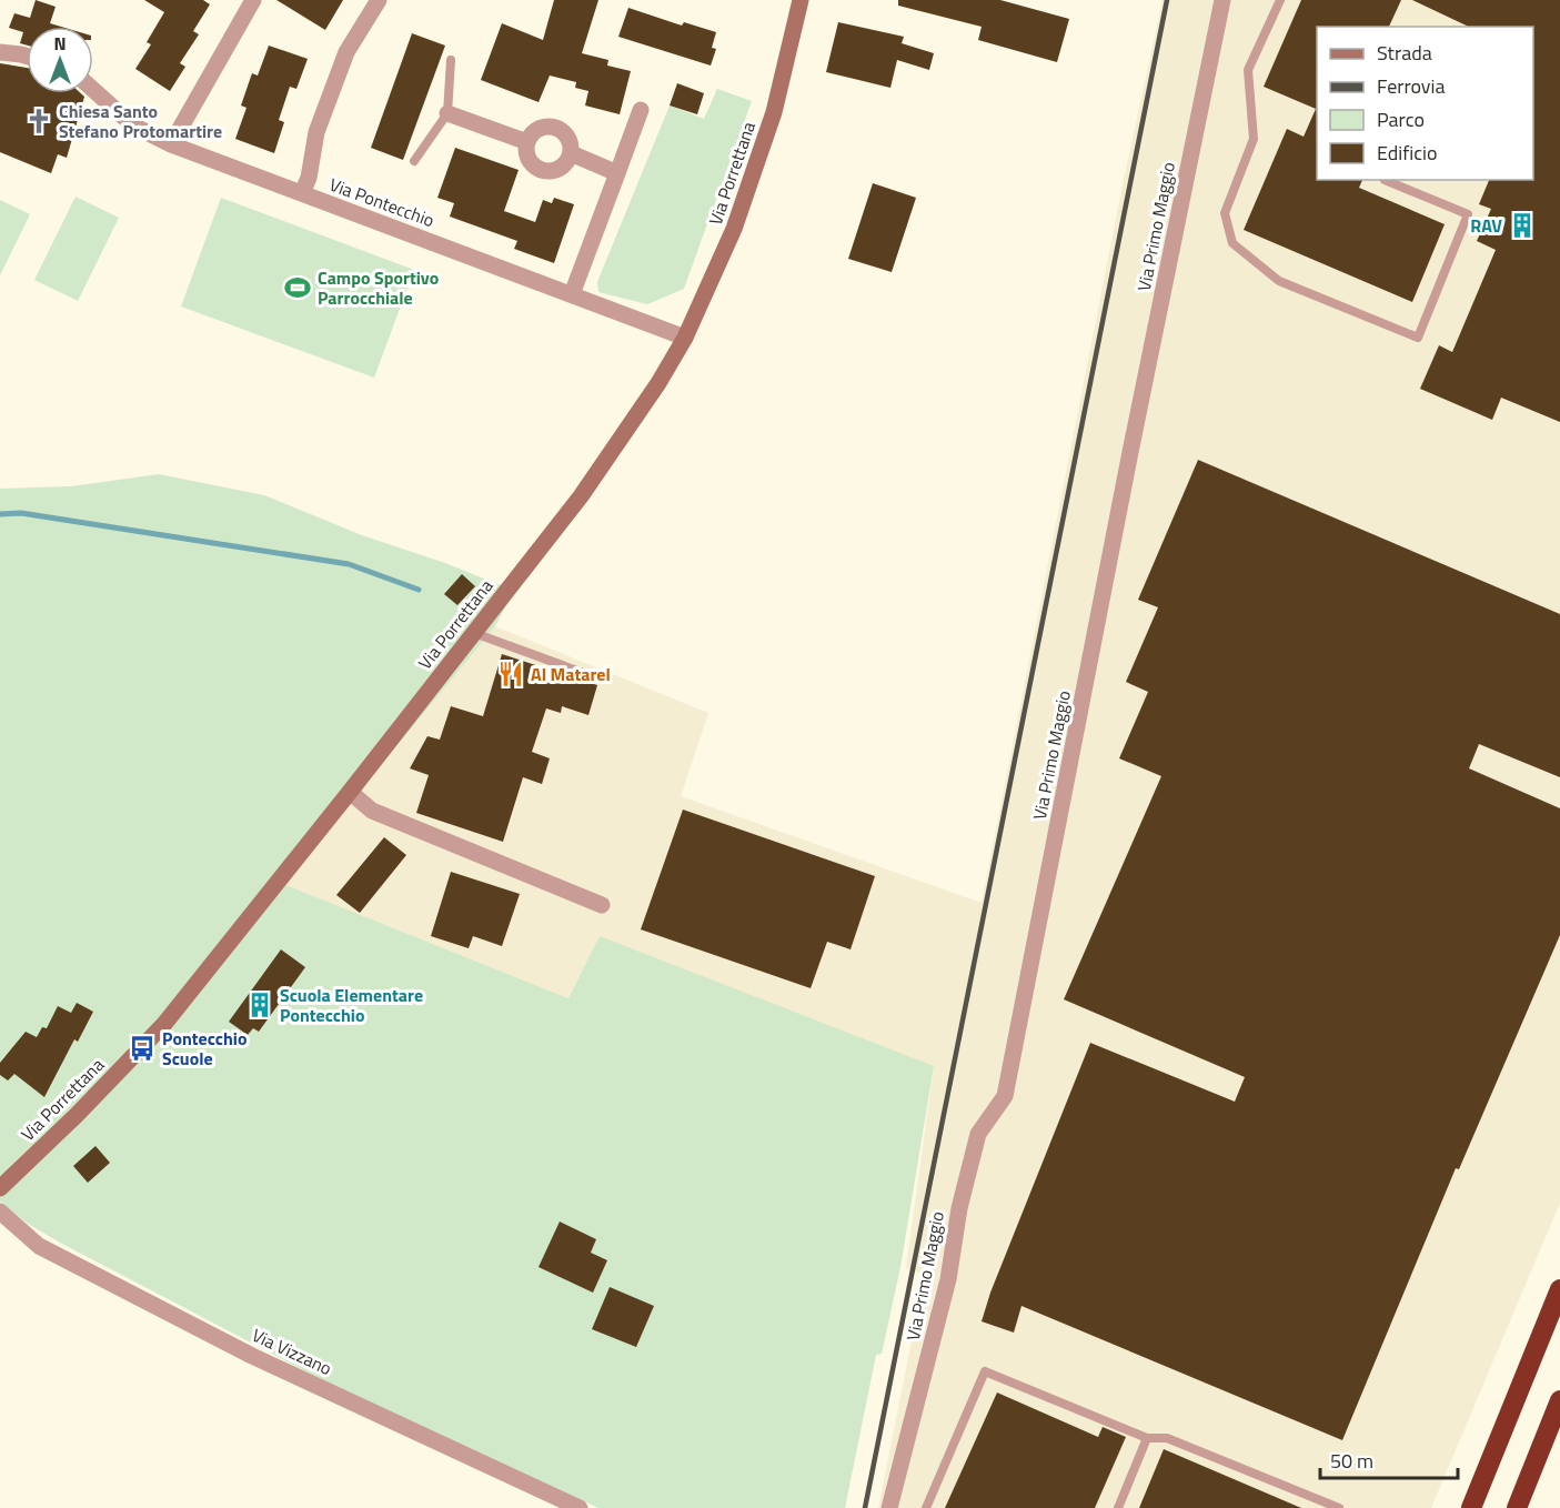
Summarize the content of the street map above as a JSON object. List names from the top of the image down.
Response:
{
  "streets": {
    "main road": ["Via Porrettana"],
    "street": ["Via Pontecchio", "Via Primo Maggio", "Via Vizzano"]
  },
  "crossings": [
    ["Via Porrettana", "Via Pontecchio"]
  ],
  "places": {
    "church": ["Chiesa Santo Stefano Protomartire"],
    "building": ["RAV", "Scuola Elementare Pontecchio"],
    "sports": ["Campo Sportivo Parrocchiale"],
    "restaurant": ["Al Matarel"],
    "bus stop": ["Pontecchio Scuole"]
  },
  "legend": [
    "Strada",
    "Ferrovia",
    "Parco",
    "Edificio"
  ],
  "scale_bar": "50 m",
  "north": "top"
}
